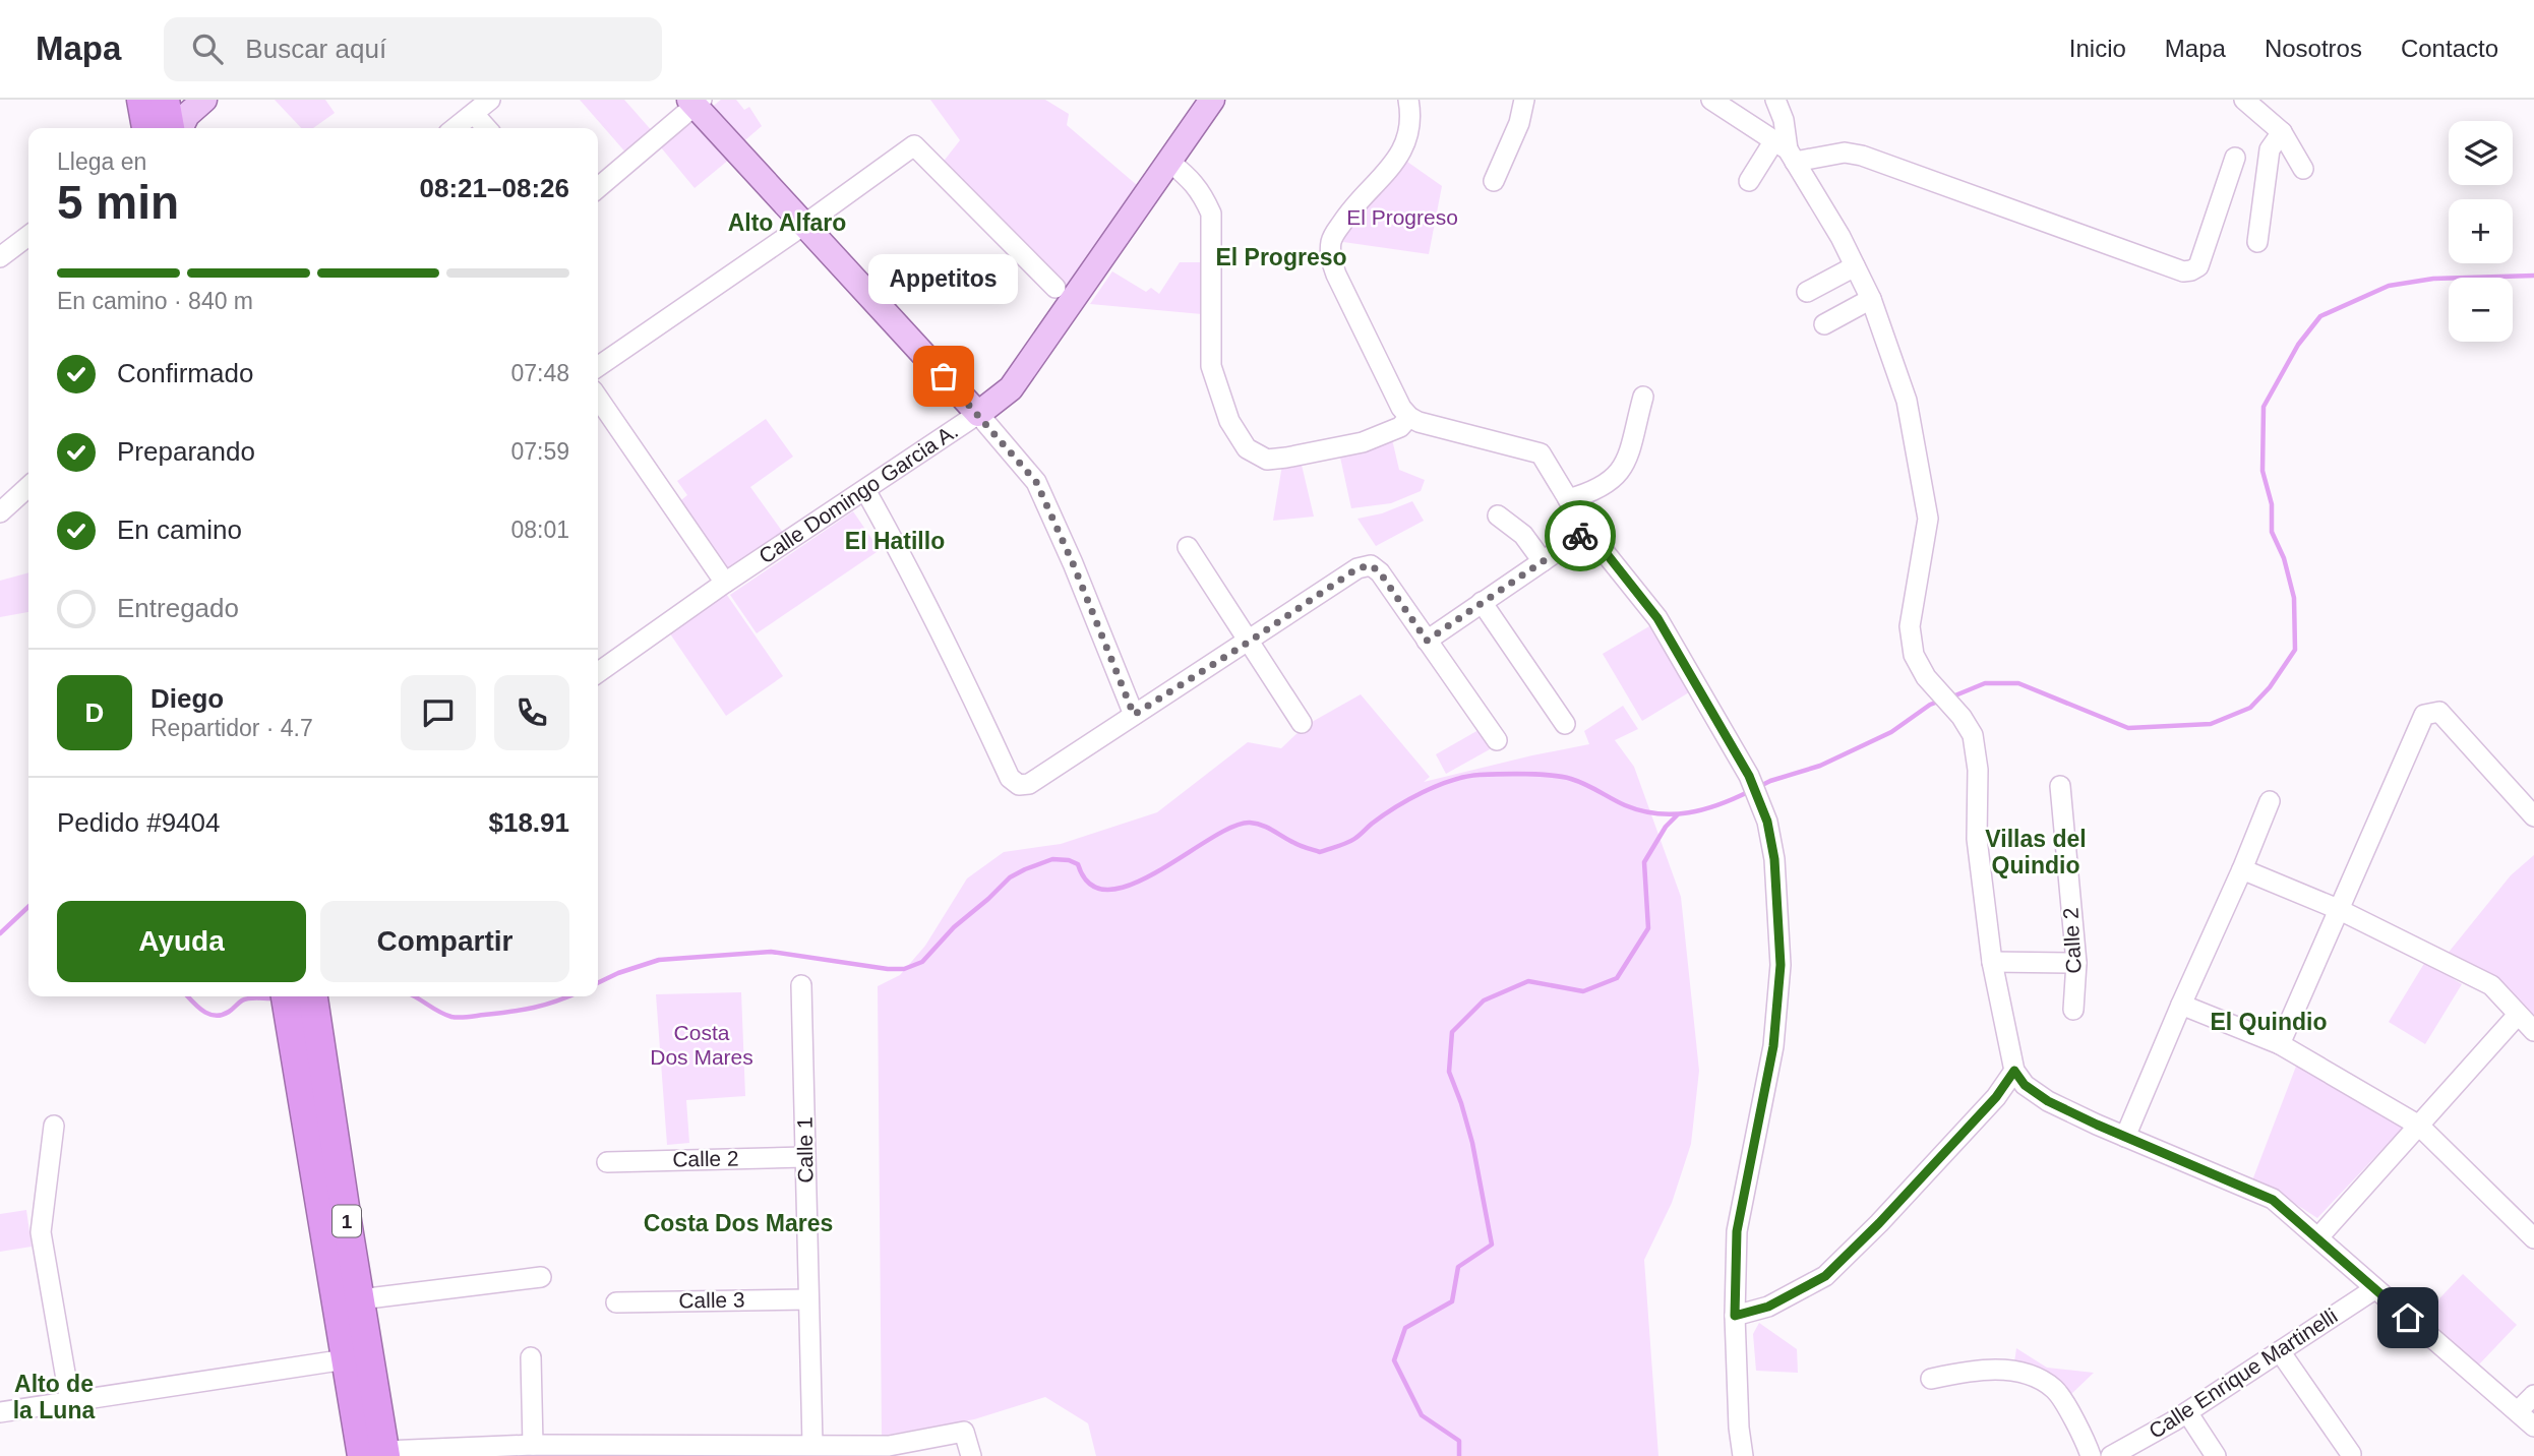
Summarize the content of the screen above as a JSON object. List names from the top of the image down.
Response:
{
  "streets": {
    "highway": ["1"],
    "main road": ["Calle Domingo Garcia A."],
    "street": [
      "Calle 2",
      "Calle 1",
      "Calle 3",
      "Calle Enrique Martinelli"
    ]
  },
  "crossings": [
    ["Calle 2", "Calle 1"],
    ["Calle 1", "Calle 3"]
  ],
  "districts": [
    "Alto Alfaro",
    "El Progreso",
    "El Hatillo",
    "Villas del Quindio",
    "El Quindio",
    "Costa Dos Mares",
    "Alto de la Luna"
  ],
  "parks": ["El Progreso", "Costa Dos Mares"],
  "places": ["Appetitos"],
  "page": {
    "header": "Mapa",
    "search": "Buscar aquí",
    "nav": [
      "Inicio",
      "Mapa",
      "Nosotros",
      "Contacto"
    ],
    "map_buttons": ["+", "−"],
    "heading": ["5 min", "Llega en", "08:21–08:26"],
    "panel": [
      "Diego",
      "Repartidor · 4.7",
      "Pedido #9404",
      "$18.91"
    ],
    "bar": "En camino · 840 m",
    "bubble": "Appetitos",
    "list": [
      ["Confirmado", "07:48"],
      ["Preparando", "07:59"],
      ["En camino", "08:01"],
      "Entregado"
    ],
    "round": "D",
    "buttons": ["Ayuda", "Compartir"]
  }
}
